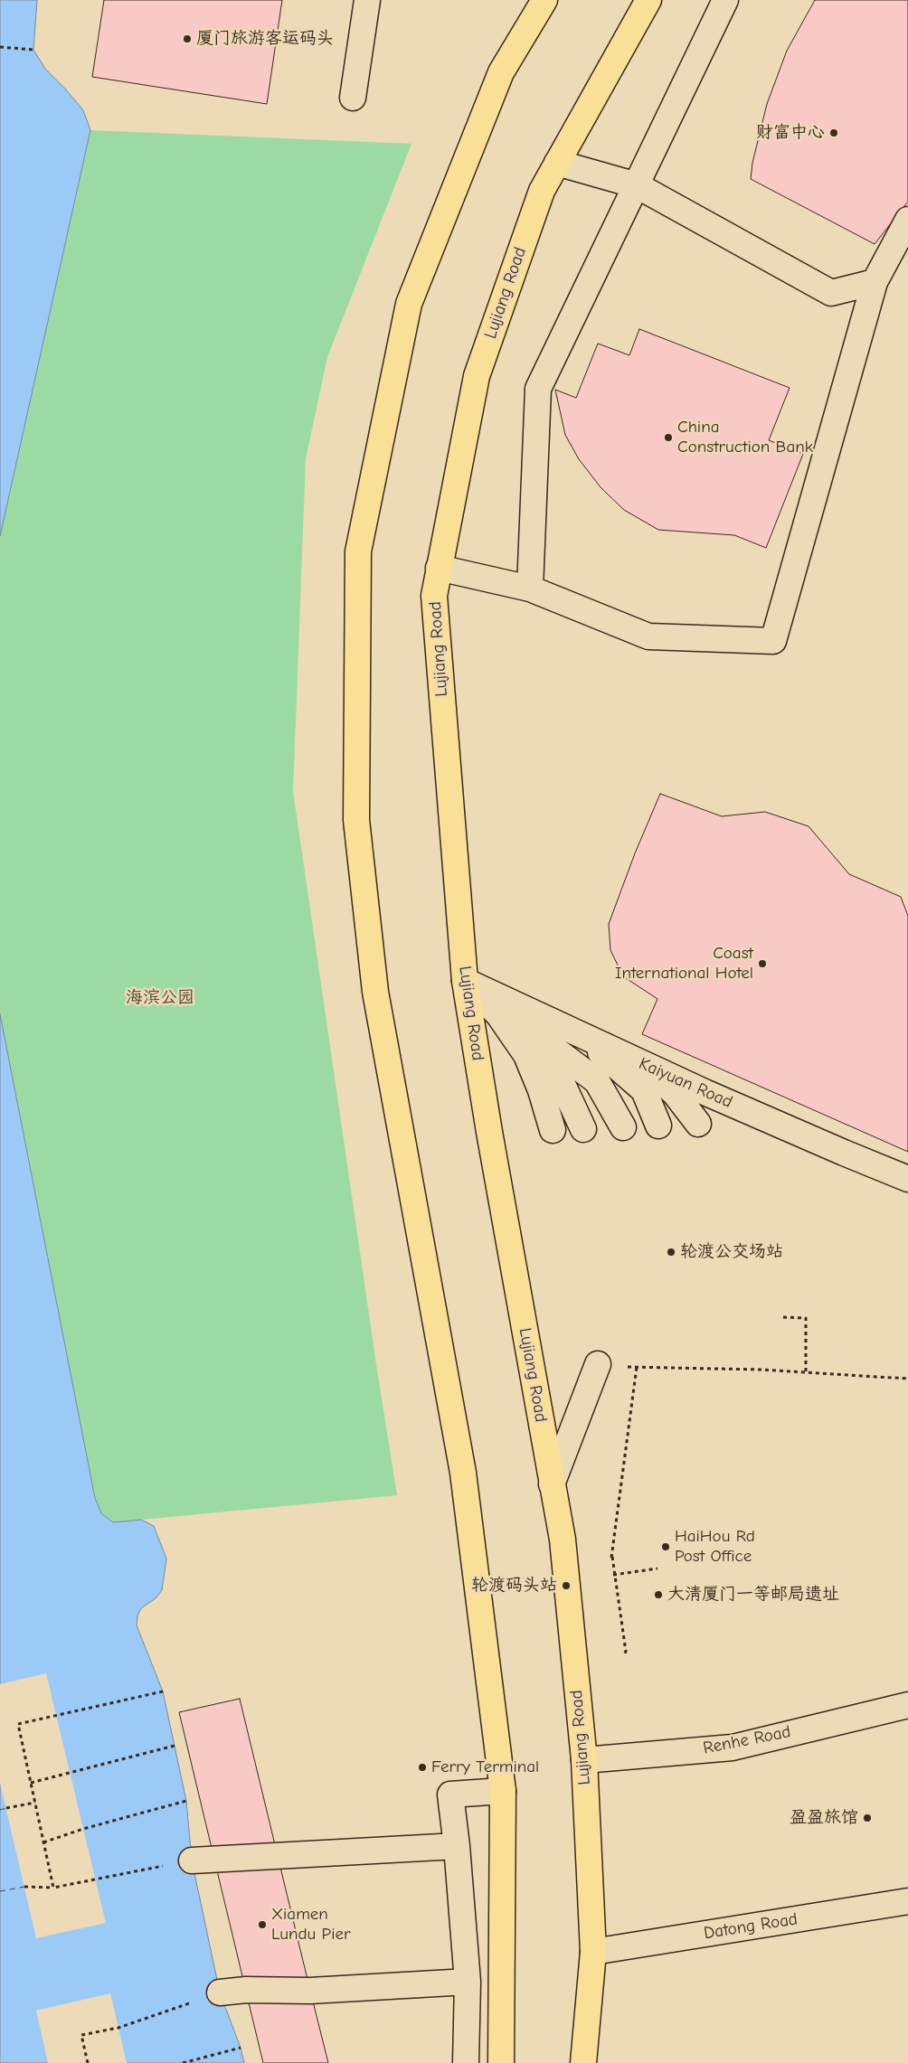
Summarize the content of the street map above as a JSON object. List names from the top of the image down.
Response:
{
  "streets": {
    "main road": ["Lujiang Road"],
    "street": ["Kaiyuan Road", "Renhe Road", "Datong Road"]
  },
  "crossings": [
    ["Lujiang Road", "Kaiyuan Road"],
    ["Lujiang Road", "Renhe Road"],
    ["Lujiang Road", "Datong Road"]
  ],
  "parks": ["海滨公园"],
  "places": [
    "厦门旅游客运码头",
    "财富中心",
    "China Construction Bank",
    "Coast International Hotel",
    "轮渡公交场站",
    "HaiHou Rd Post Office",
    "轮渡码头站",
    "大清厦门一等邮局遗址",
    "Ferry Terminal",
    "盈盈旅馆",
    "Xiamen Lundu Pier"
  ]
}
